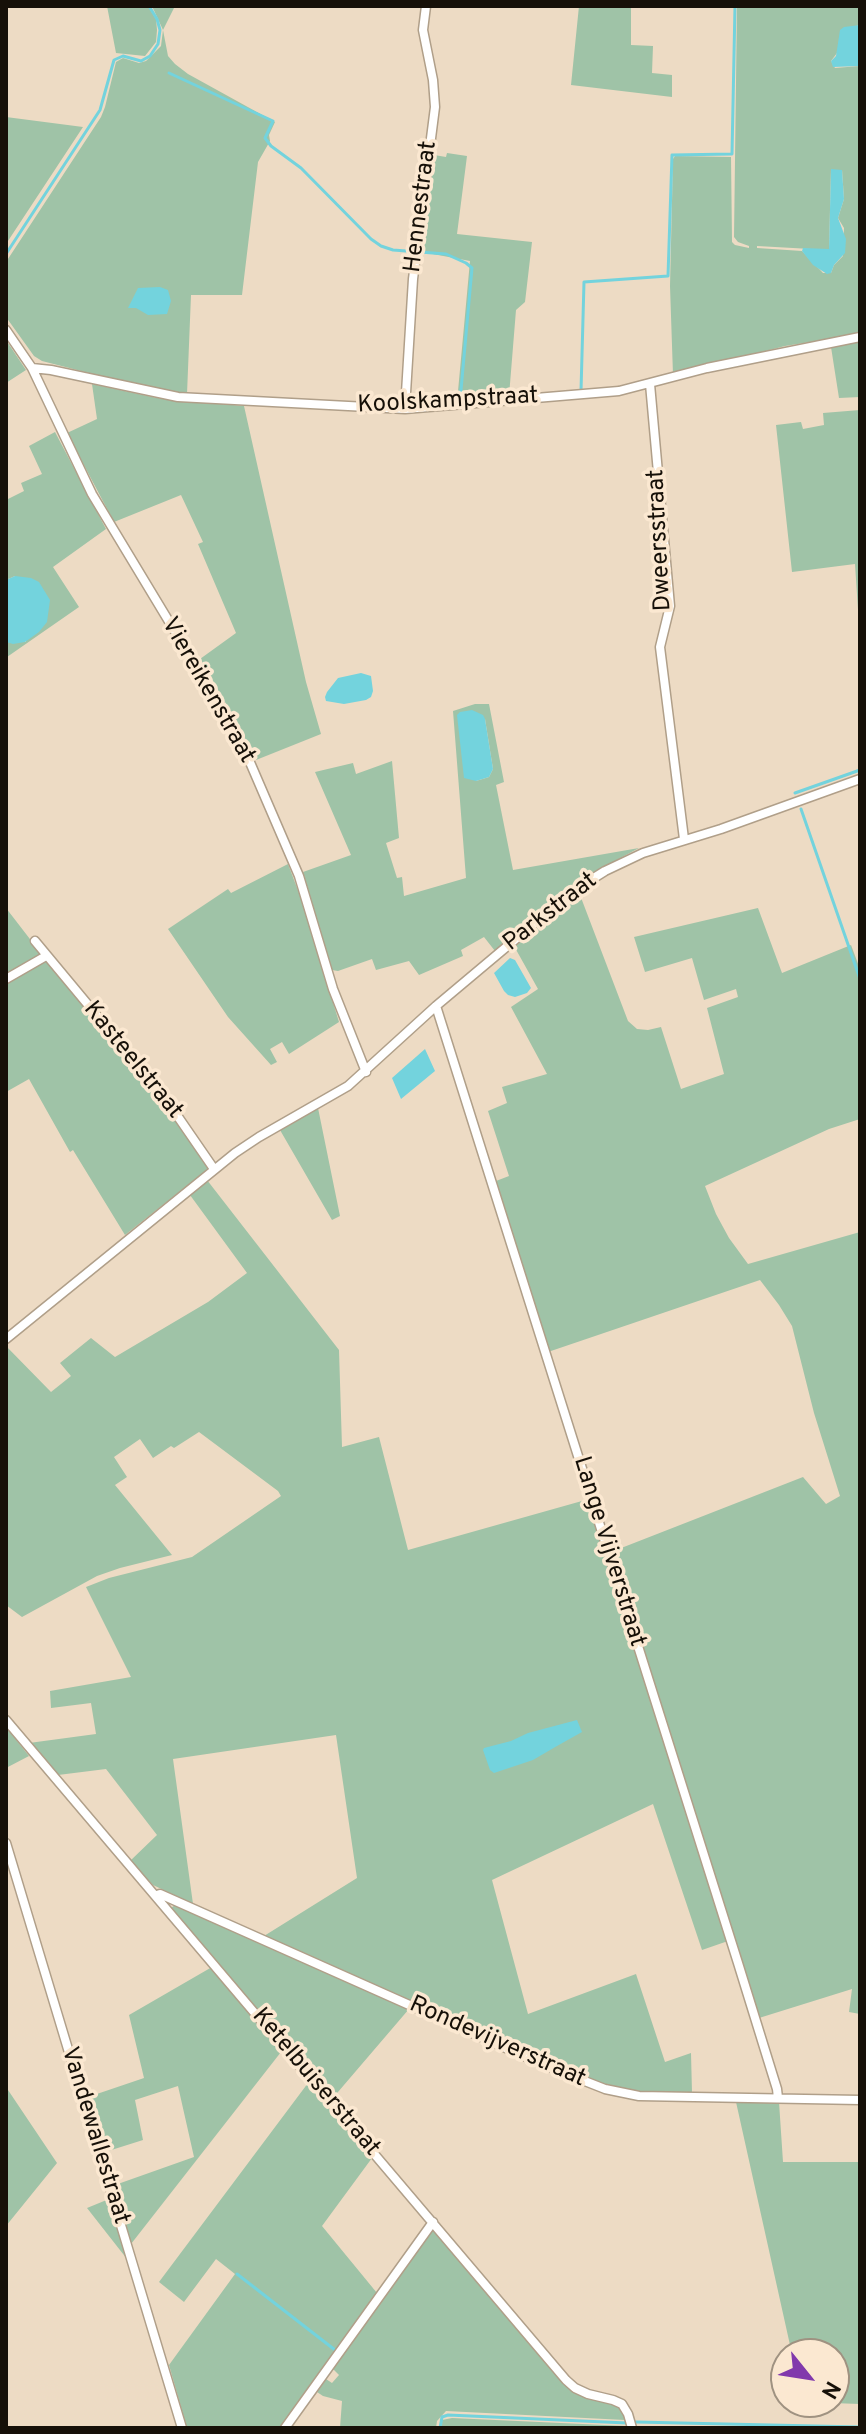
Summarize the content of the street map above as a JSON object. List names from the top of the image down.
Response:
{
  "streets": {
    "street": [
      "Hennestraat",
      "Koolskampstraat",
      "Dweersstraat",
      "Viereikenstraat",
      "Parkstraat",
      "Kasteelstraat",
      "Lange Vijverstraat",
      "Rondevijverstraat",
      "Ketelbuiserstraat",
      "Vandewallestraat"
    ]
  },
  "crossings": [
    ["Hennestraat", "Koolskampstraat"],
    ["Koolskampstraat", "Dweersstraat"],
    ["Koolskampstraat", "Viereikenstraat"],
    ["Dweersstraat", "Parkstraat"],
    ["Viereikenstraat", "Parkstraat"],
    ["Parkstraat", "Lange Vijverstraat"],
    ["Lange Vijverstraat", "Rondevijverstraat"],
    ["Rondevijverstraat", "Ketelbuiserstraat"]
  ],
  "north": "bottom right"
}
